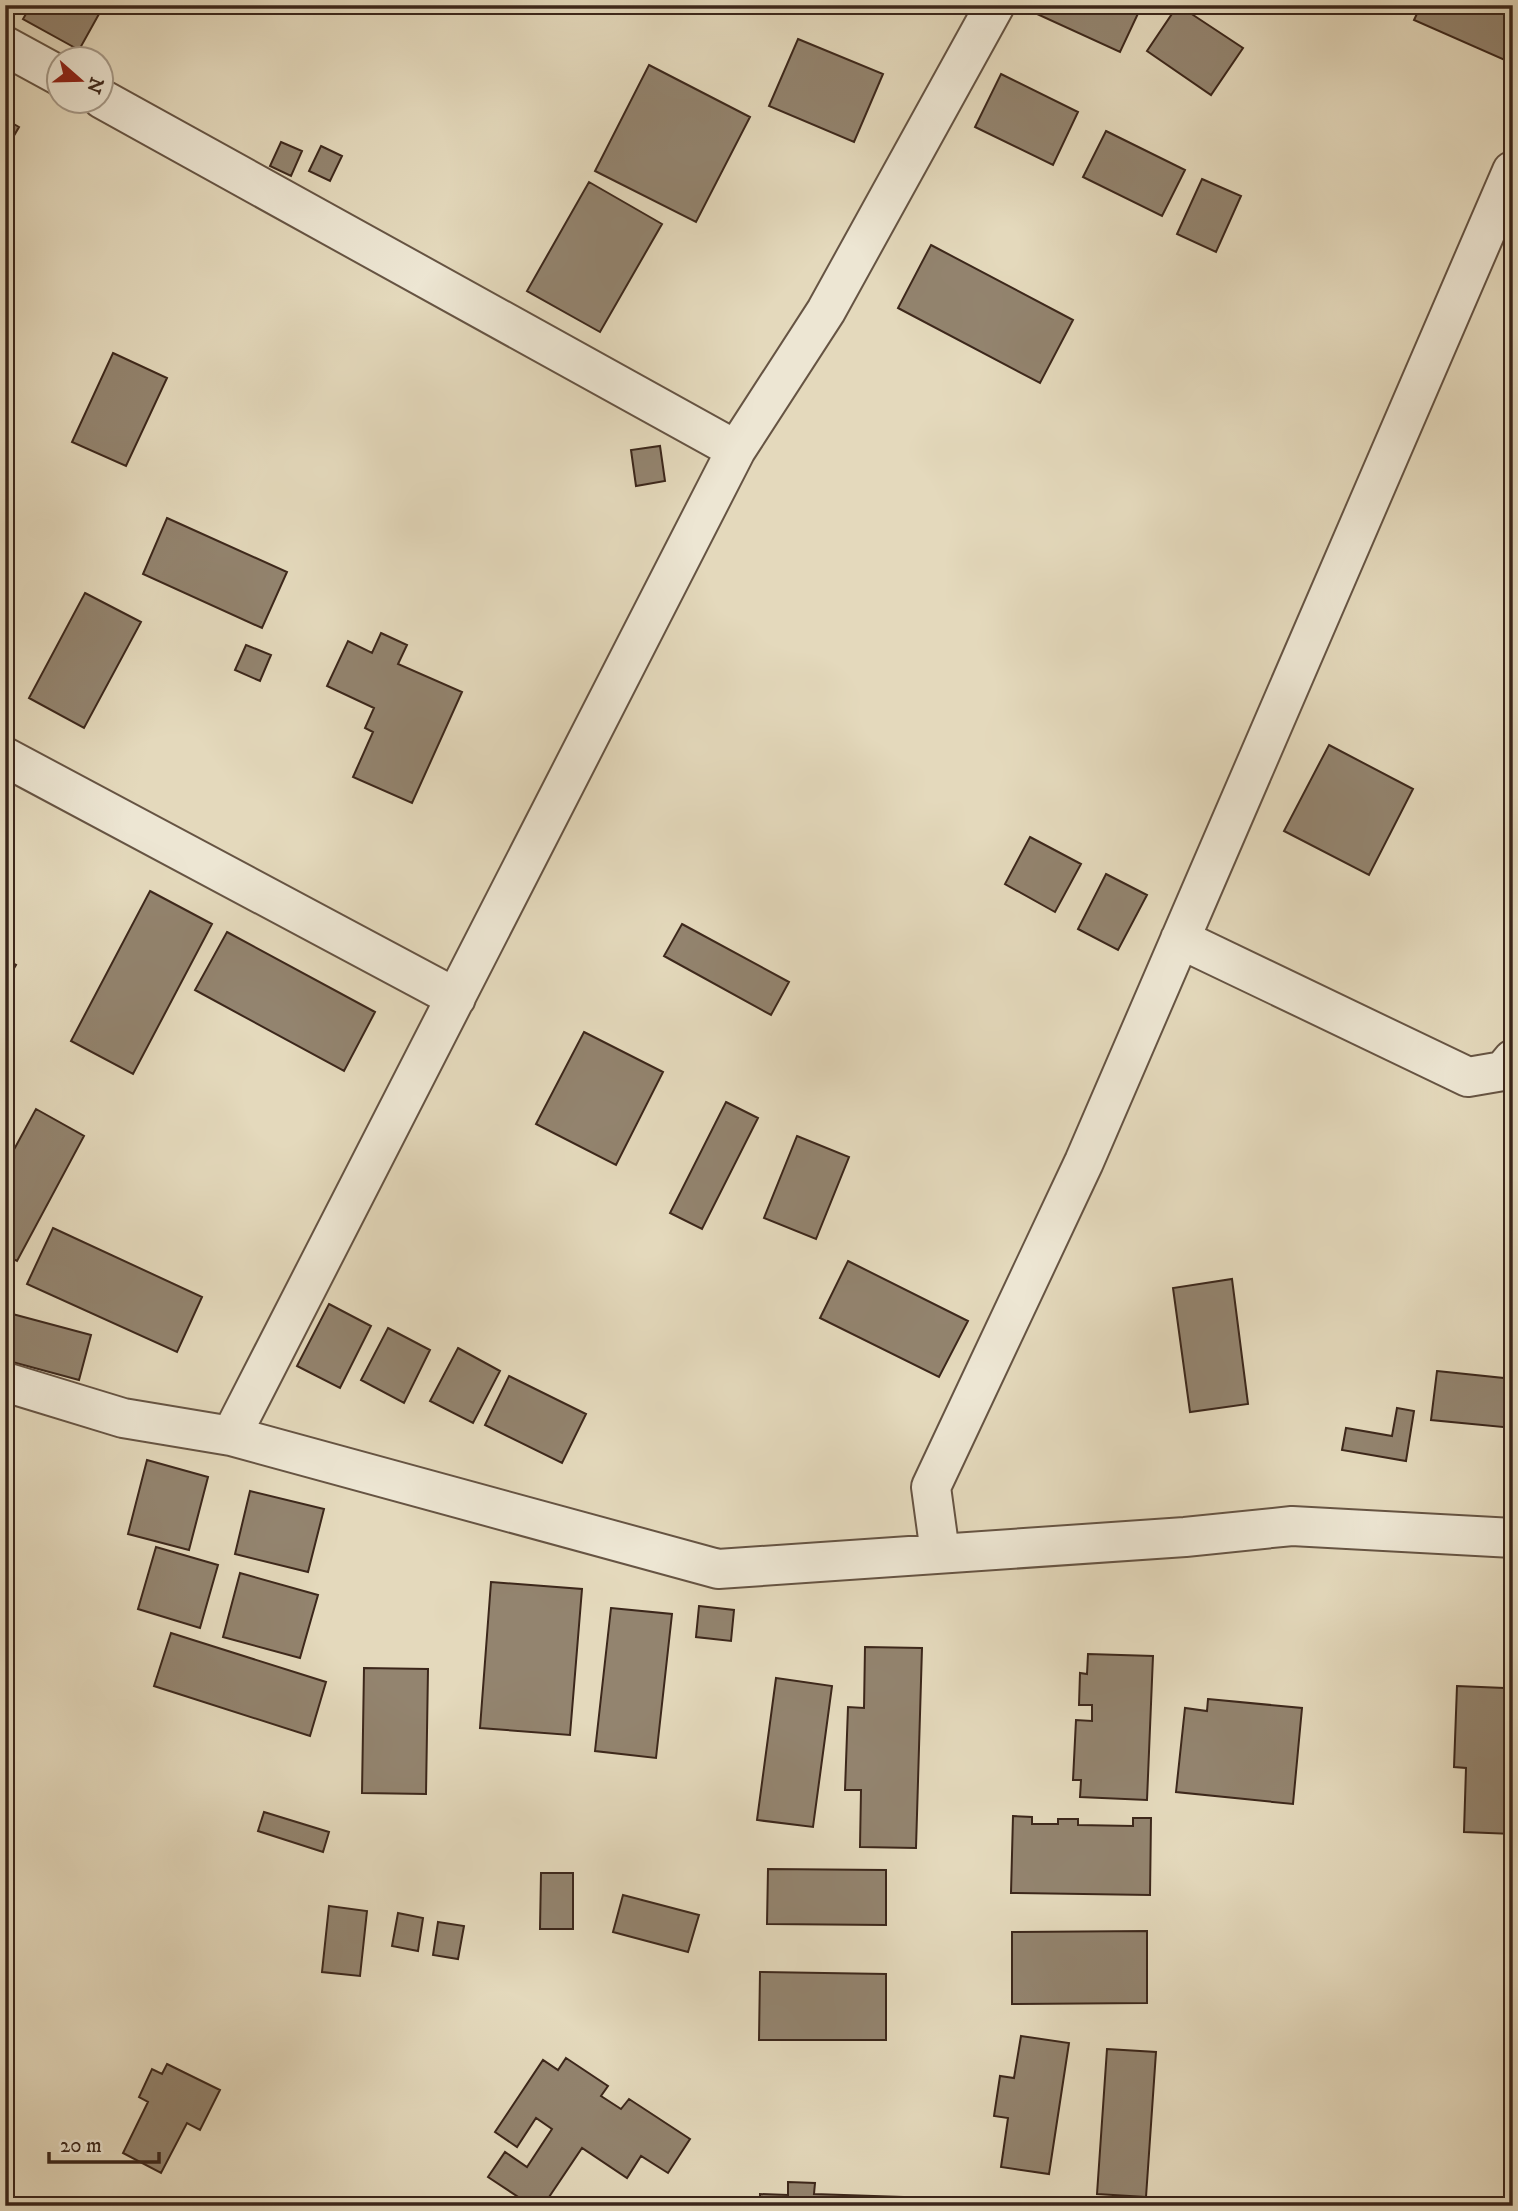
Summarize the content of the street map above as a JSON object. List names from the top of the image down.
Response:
{
  "scale_bar": "20 m",
  "north": "right"
}
